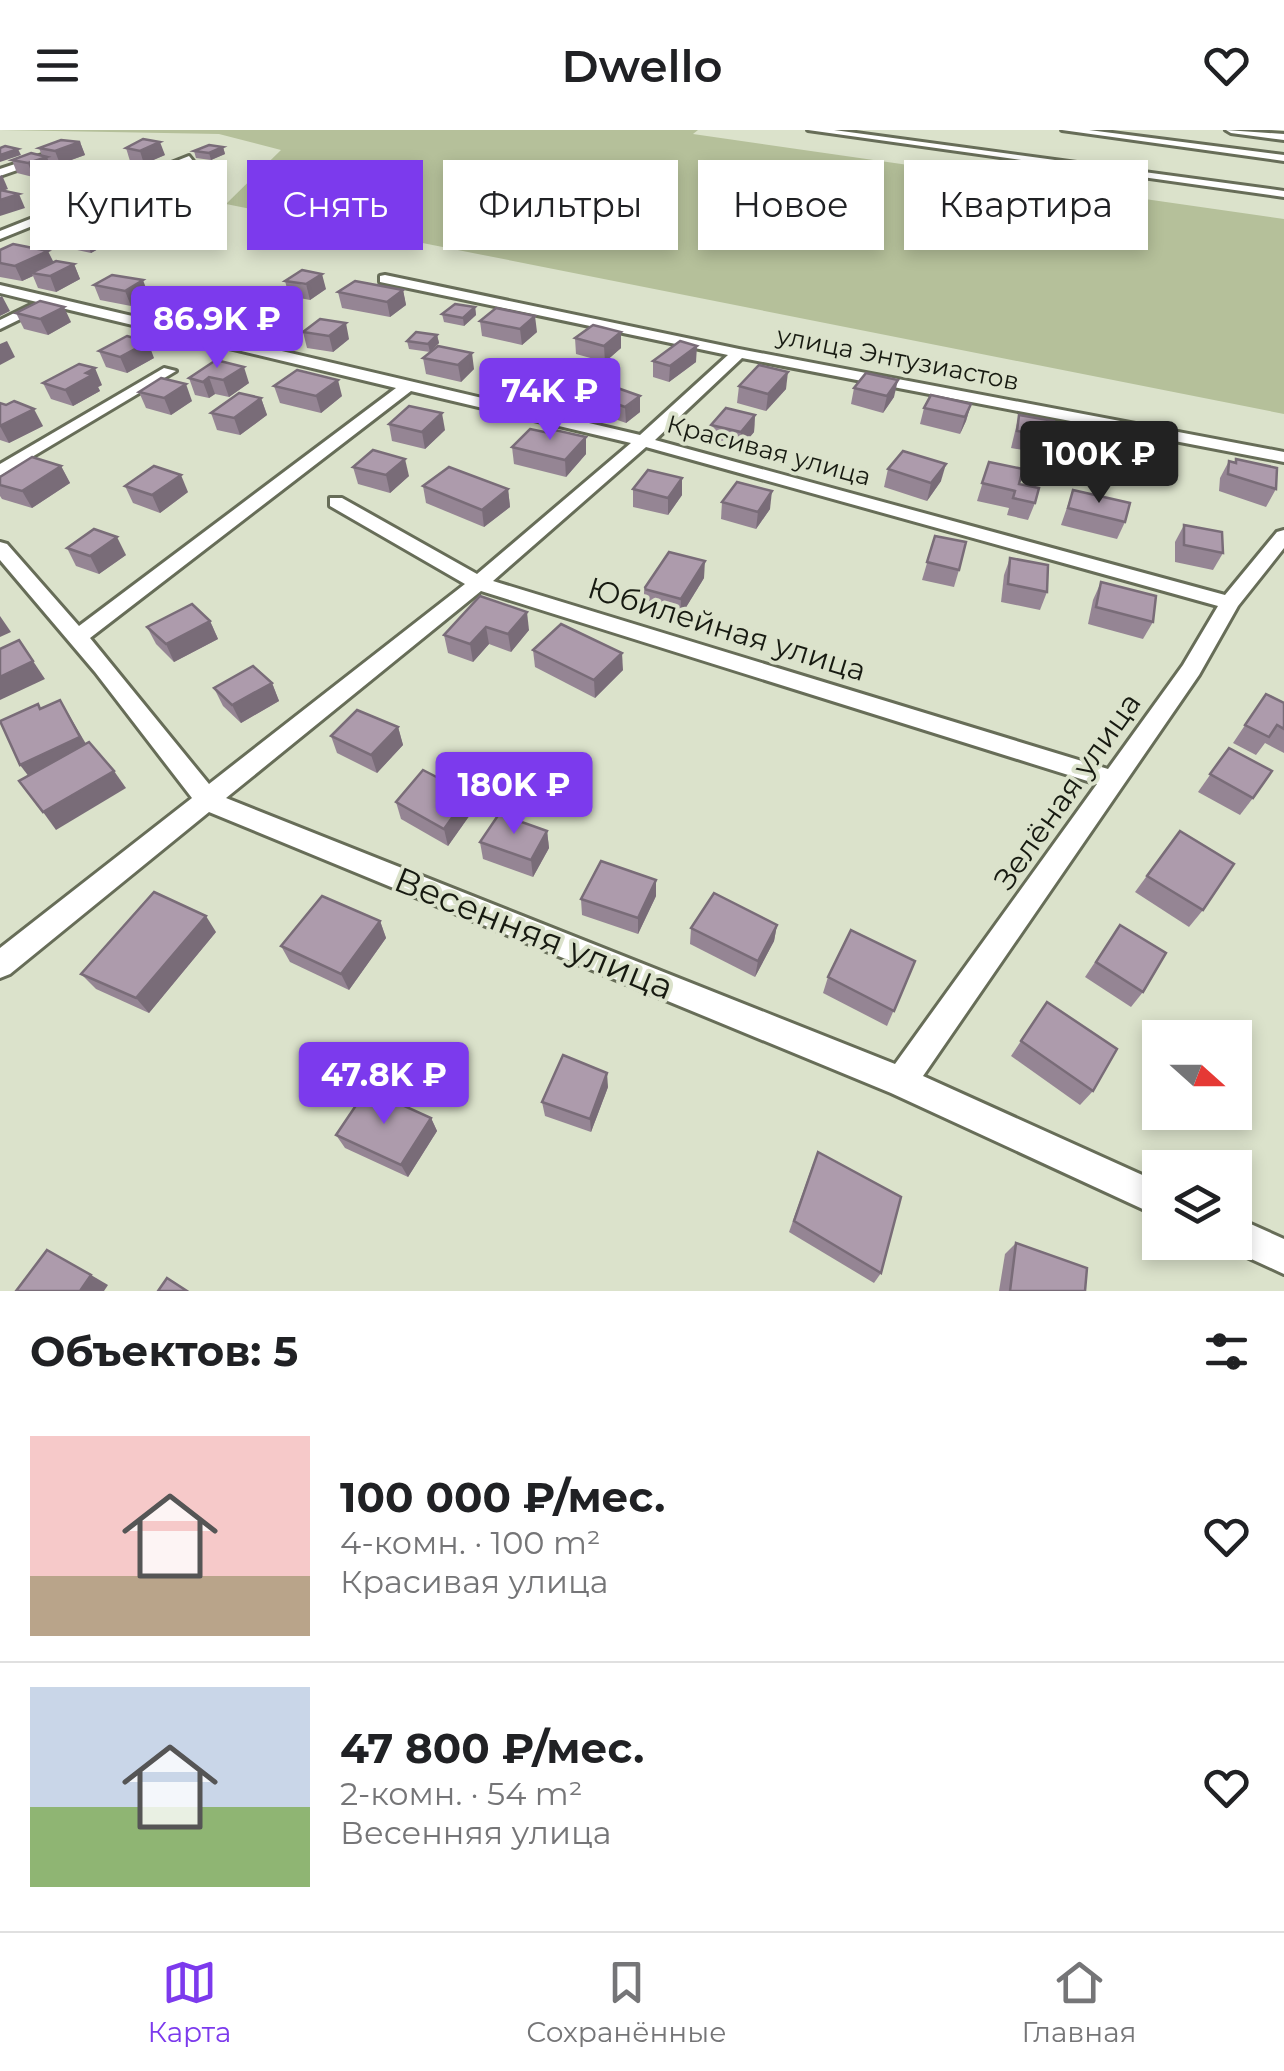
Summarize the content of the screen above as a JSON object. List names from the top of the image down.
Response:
{
  "streets": {
    "street": [
      "улица Энтузиастов",
      "Красивая улица",
      "Юбилейная улица",
      "Зелёная улица",
      "Весенняя улица"
    ]
  },
  "crossings": [
    ["Красивая улица", "Зелёная улица"],
    ["Юбилейная улица", "Зелёная улица"],
    ["Зелёная улица", "Весенняя улица"]
  ],
  "north": "right",
  "page": {
    "header": "Dwello",
    "chip": [
      "Купить",
      "Снять",
      "Фильтры",
      "Новое",
      "Квартира"
    ],
    "price": [
      "86.9K ₽",
      "74K ₽",
      "100K ₽",
      "180K ₽",
      "47.8K ₽"
    ],
    "heading": "Объектов: 5",
    "list": [
      {
        "name": "100 000 ₽/мес.",
        "note": "4-комн. · 100 m² · Красивая улица"
      },
      {
        "name": "47 800 ₽/мес.",
        "note": "2-комн. · 54 m² · Весенняя улица"
      }
    ],
    "tabs": ["Карта", "Сохранённые", "Главная"]
  }
}
